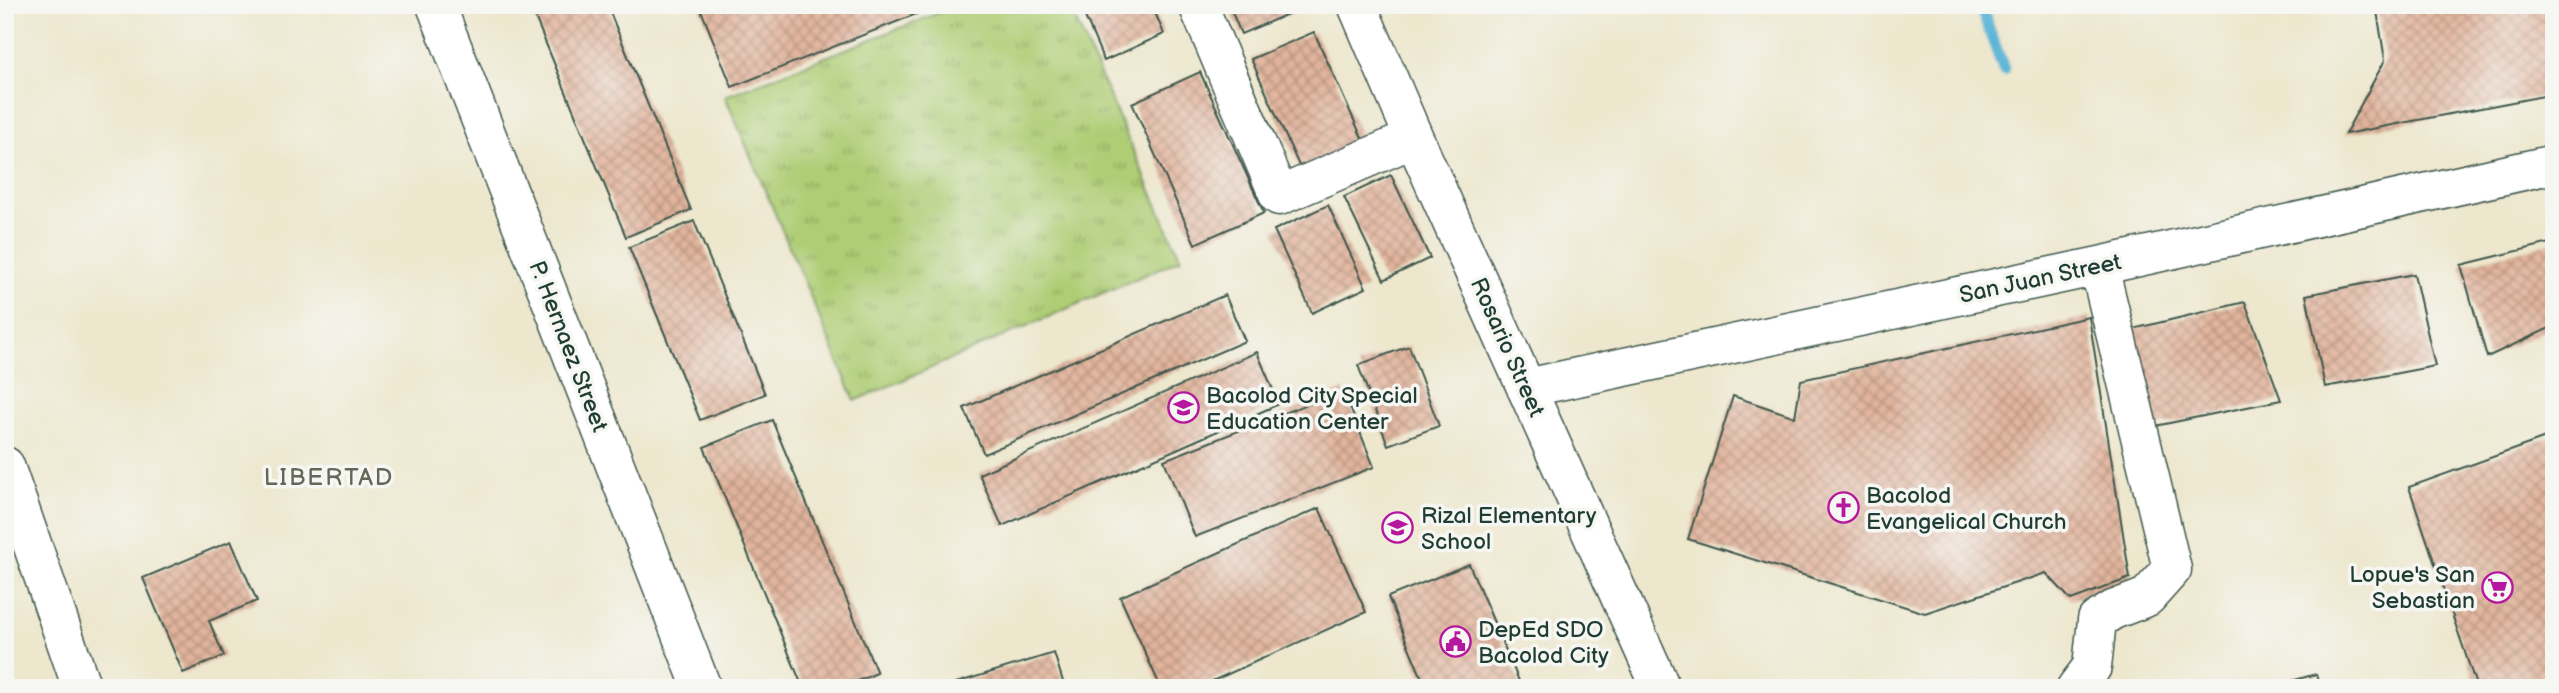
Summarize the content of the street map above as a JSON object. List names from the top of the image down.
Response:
{
  "streets": {
    "street": ["San Juan Street", "P. Hernaez Street", "Rosario Street"]
  },
  "crossings": [
    ["San Juan Street", "Rosario Street"]
  ],
  "districts": ["LIBERTAD"],
  "places": {
    "school or university": ["Bacolod City Special Education Center", "Rizal Elementary School"],
    "church": ["Bacolod Evangelical Church"],
    "supermarket": ["Lopue's San Sebastian"],
    "public building": ["DepEd SDO Bacolod City"]
  }
}
